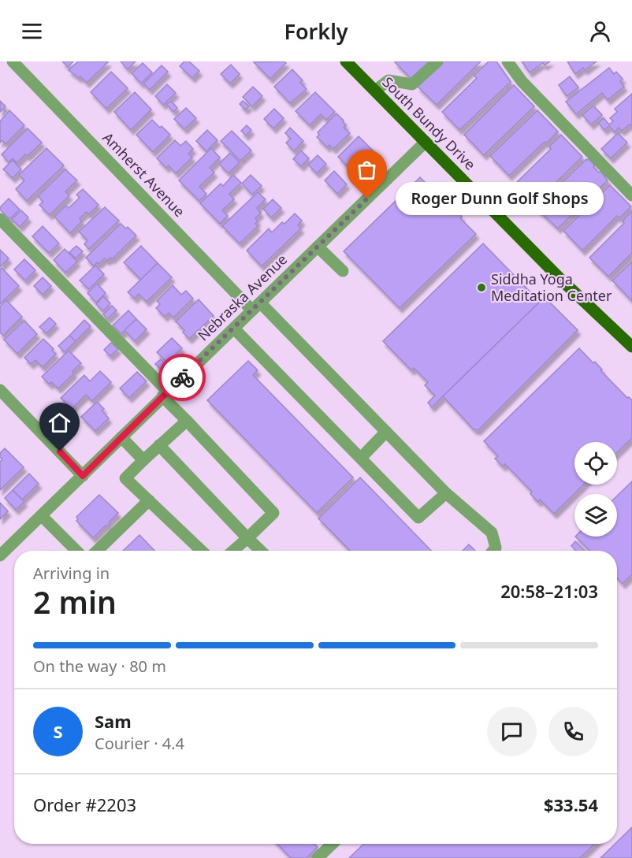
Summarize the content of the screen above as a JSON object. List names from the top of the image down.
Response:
{
  "streets": {
    "main road": ["South Bundy Drive"],
    "street": ["Amherst Avenue", "Nebraska Avenue"]
  },
  "crossings": [
    ["South Bundy Drive", "Nebraska Avenue"],
    ["Amherst Avenue", "Nebraska Avenue"]
  ],
  "places": ["Roger Dunn Golf Shops", "Siddha Yoga Meditation Center"],
  "page": {
    "header": "Forkly",
    "bubble": "Roger Dunn Golf Shops",
    "heading": ["2 min", "Arriving in", "20:58–21:03"],
    "panel": [
      "Sam",
      "Courier · 4.4",
      "Order #2203",
      "$33.54"
    ],
    "bar": "On the way · 80 m",
    "round": "S"
  }
}
